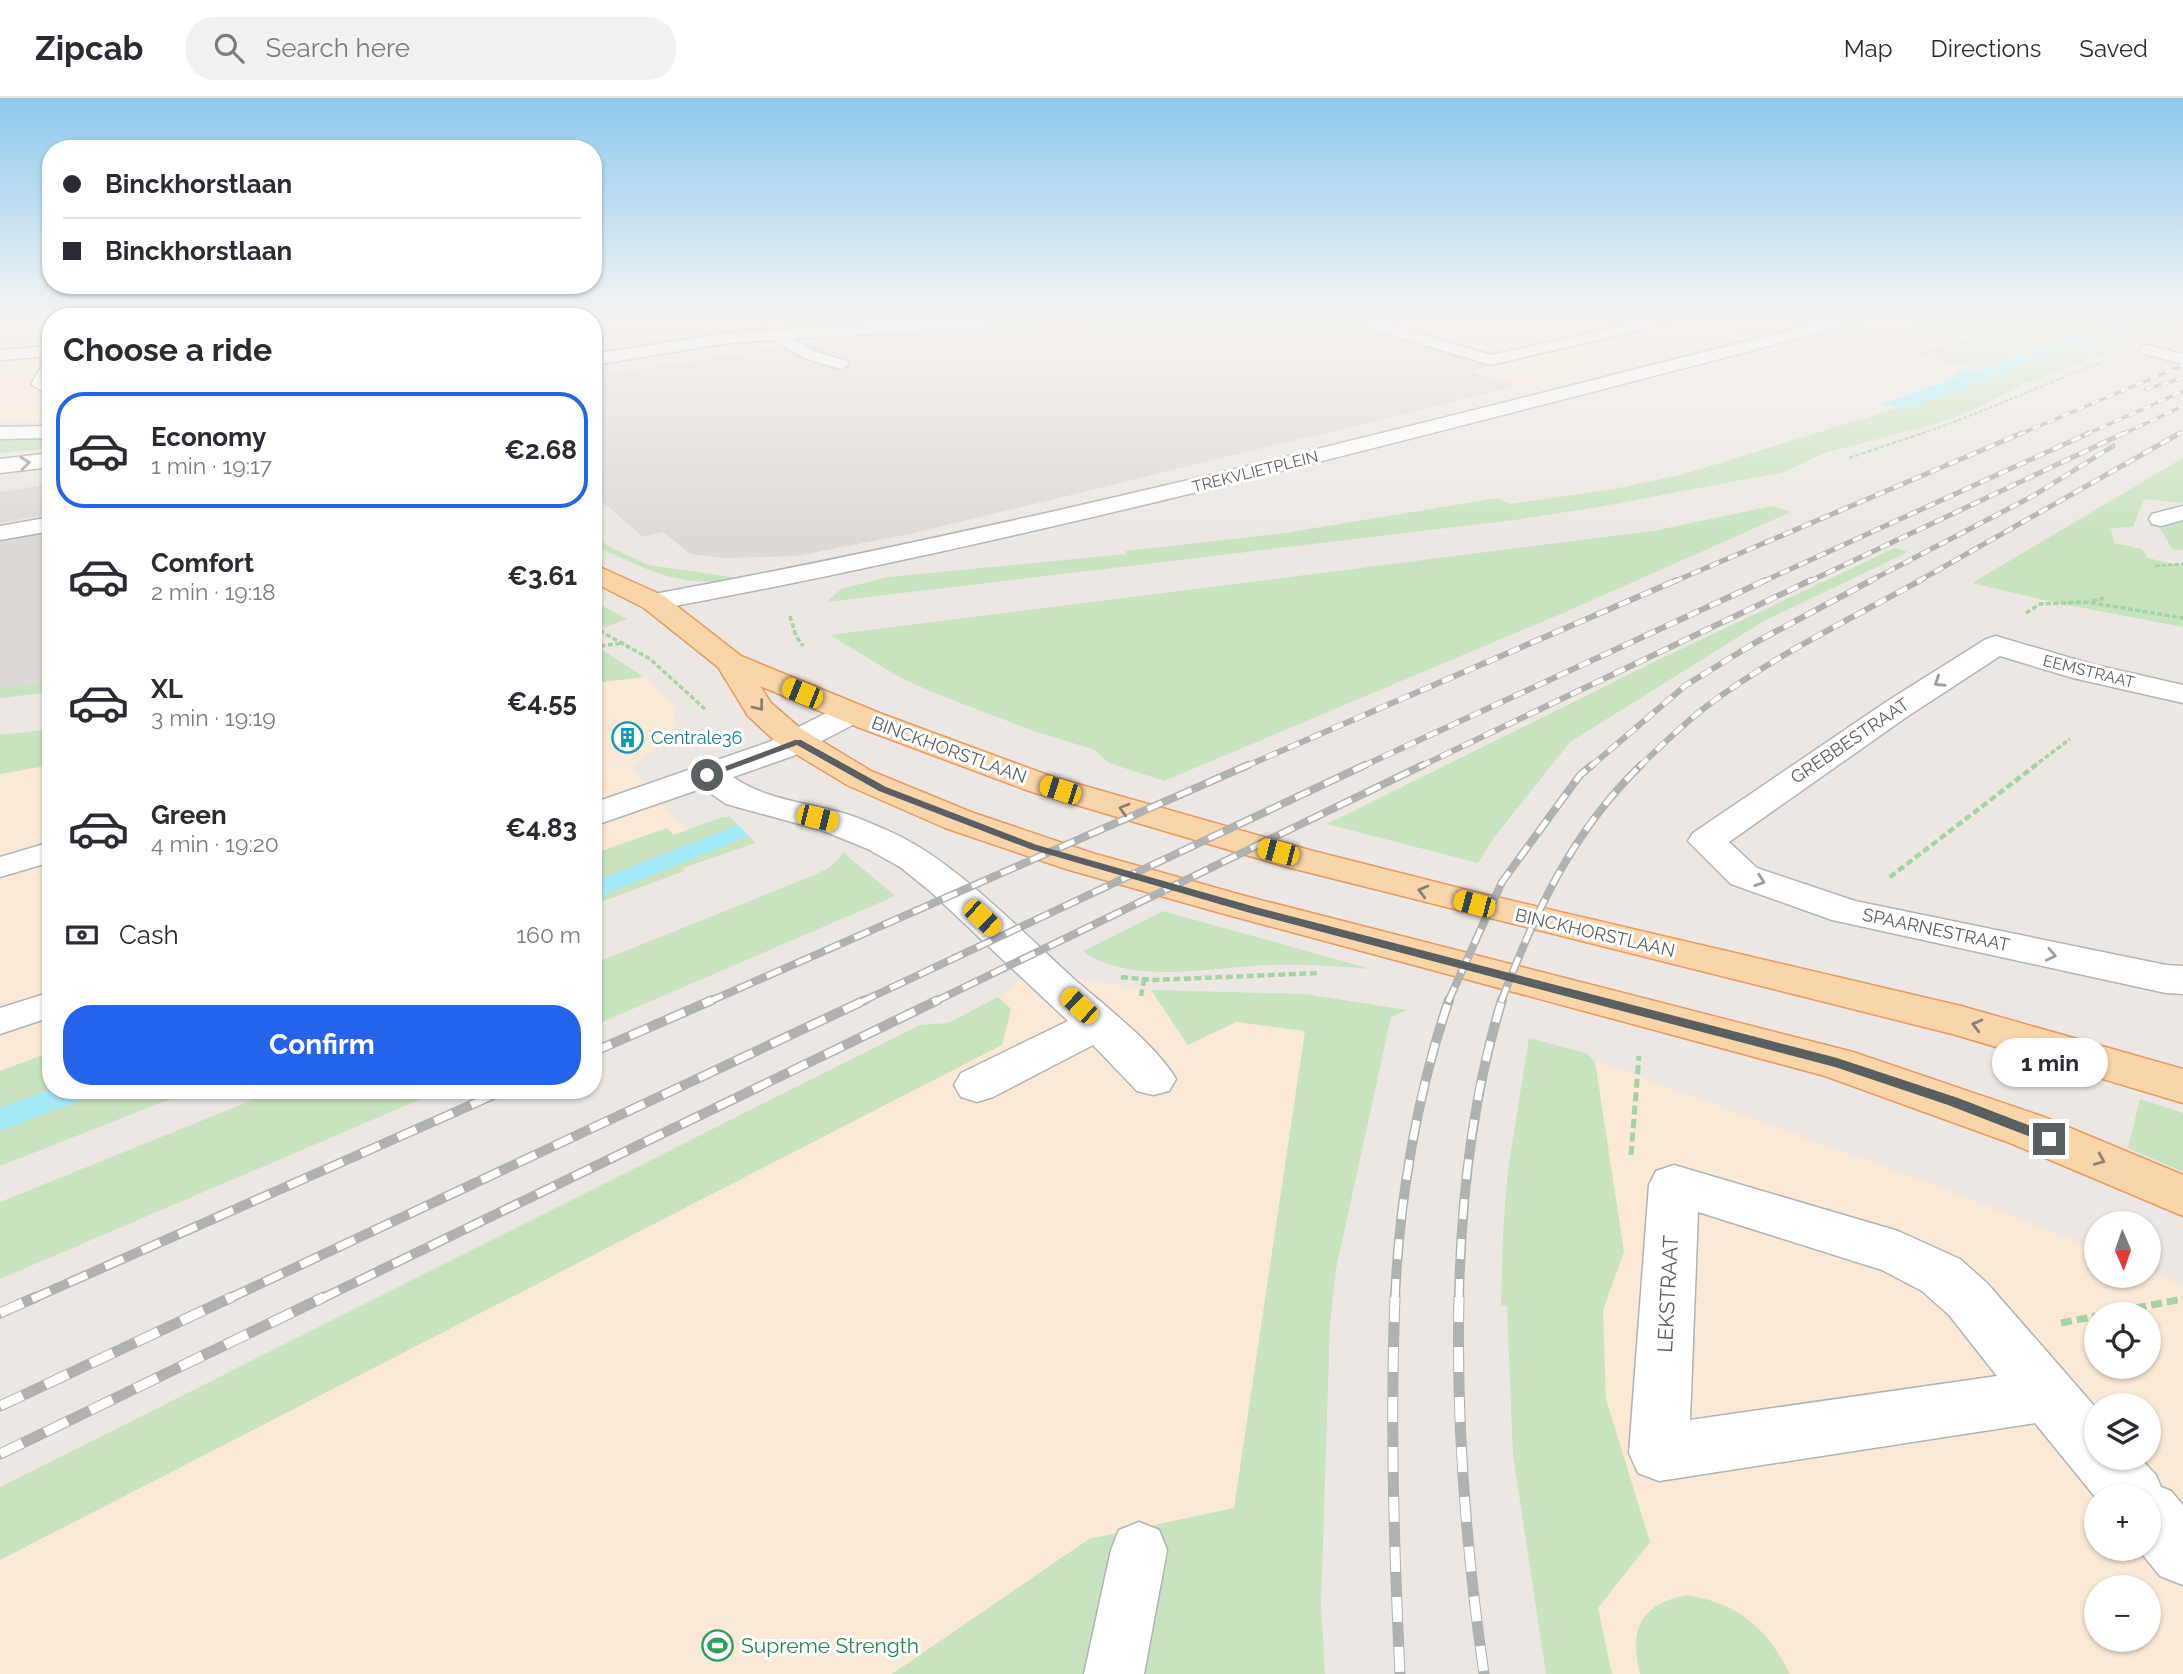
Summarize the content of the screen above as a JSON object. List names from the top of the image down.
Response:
{
  "streets": {
    "main road": ["BINCKHORSTLAAN"],
    "street": [
      "TREKVLIETPLEIN",
      "EEMSTRAAT",
      "GREBBESTRAAT",
      "SPAARNESTRAAT",
      "LEKSTRAAT"
    ]
  },
  "crossings": [
    ["TREKVLIETPLEIN", "BINCKHORSTLAAN"],
    ["EEMSTRAAT", "GREBBESTRAAT"],
    ["GREBBESTRAAT", "SPAARNESTRAAT"]
  ],
  "one_way": ["GREBBESTRAAT"],
  "places": {
    "building": ["Centrale36"],
    "sports": ["Supreme Strength"]
  },
  "north": "bottom",
  "page": {
    "header": "Zipcab",
    "search": "Search here",
    "nav": ["Map", "Directions", "Saved"],
    "banner": ["Binckhorstlaan", "Binckhorstlaan"],
    "heading": "Choose a ride",
    "list": [
      {
        "name": "Economy",
        "note": "1 min · 19:17",
        "value": "€2.68"
      },
      {
        "name": "Comfort",
        "note": "2 min · 19:18",
        "value": "€3.61"
      },
      {
        "name": "XL",
        "note": "3 min · 19:19",
        "value": "€4.55"
      },
      {
        "name": "Green",
        "note": "4 min · 19:20",
        "value": "€4.83"
      }
    ],
    "pay": ["Cash", "160 m"],
    "buttons": "Confirm",
    "bubble": "1 min",
    "map_buttons": ["+", "−"]
  }
}
